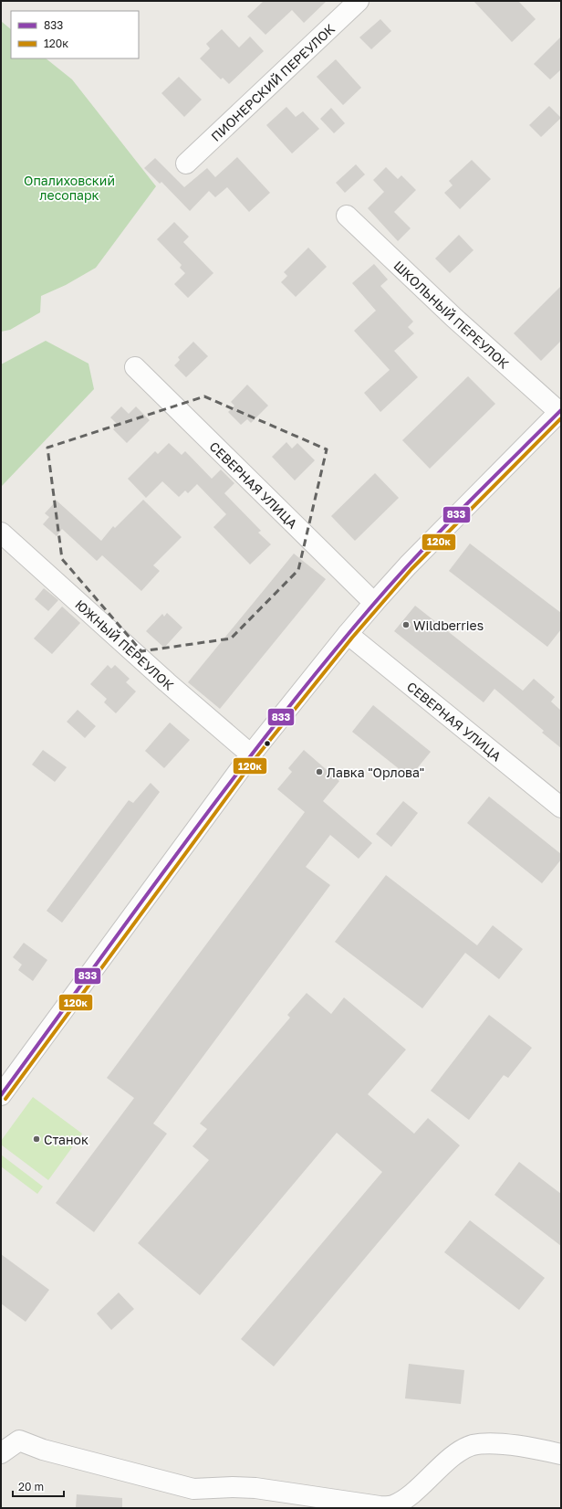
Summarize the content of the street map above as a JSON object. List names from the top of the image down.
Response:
{
  "streets": {
    "street": [
      "ПИОНЕРСКИЙ ПЕРЕУЛОК",
      "ШКОЛЬНЫЙ ПЕРЕУЛОК",
      "СЕВЕРНАЯ УЛИЦА",
      "ЮЖНЫЙ ПЕРЕУЛОК"
    ]
  },
  "parks": ["Опалиховский лесопарк"],
  "places": ["Wildberries", "Лавка \"Орлова\"", "Станок"],
  "lines": ["transit line 833", "transit line 120к"],
  "legend": ["833", "120к"],
  "scale_bar": "20 m"
}
